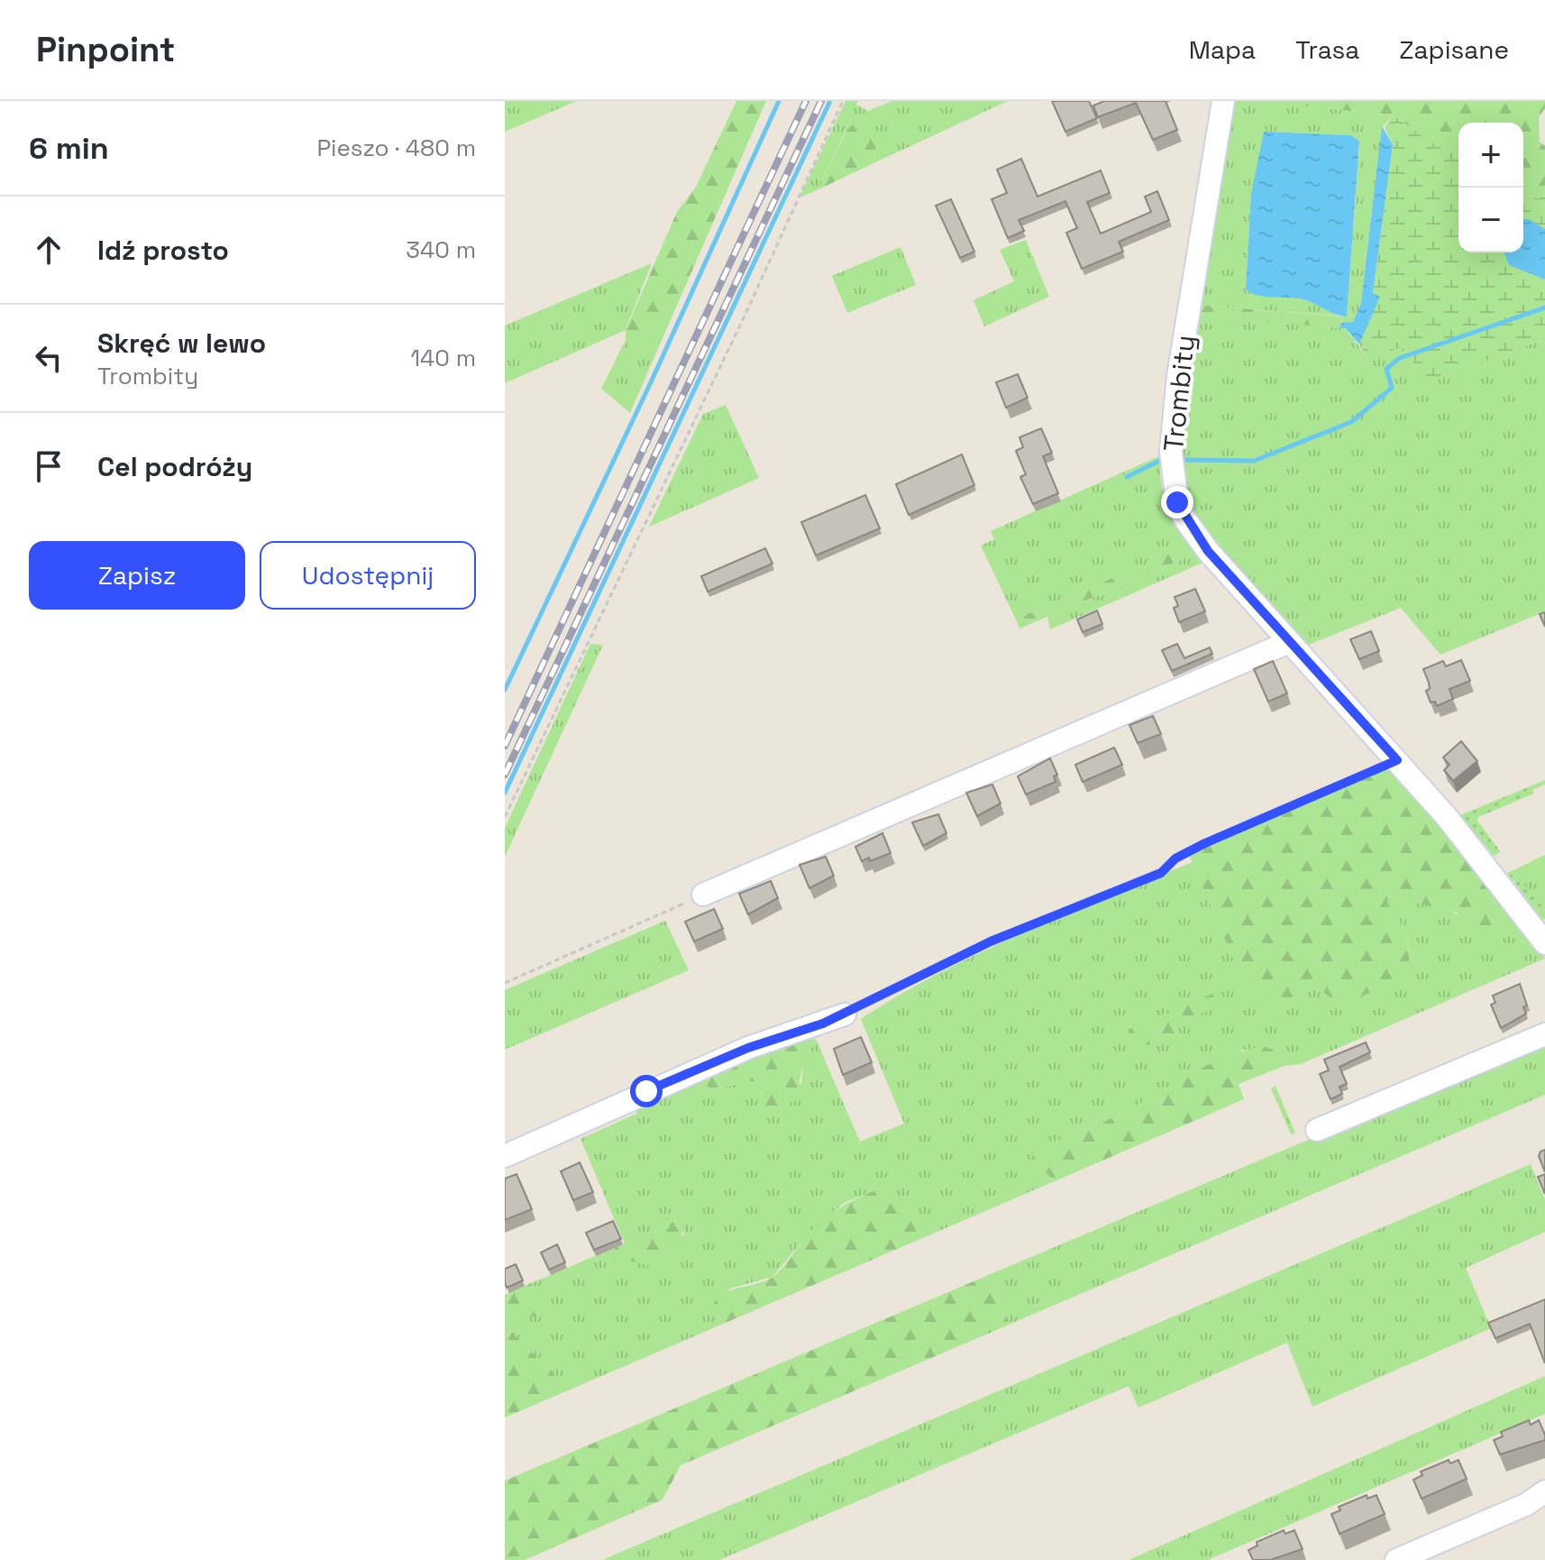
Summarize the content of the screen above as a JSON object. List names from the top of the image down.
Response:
{
  "streets": {
    "street": ["Trombity"]
  },
  "page": {
    "header": "Pinpoint",
    "nav": ["Mapa", "Trasa", "Zapisane"],
    "heading": ["6 min", "Pieszo · 480 m"],
    "map_buttons": ["+", "−"],
    "list": [
      ["Idź prosto", "340 m"],
      ["Skręć w lewo", "Trombity", "140 m"],
      "Cel podróży"
    ],
    "buttons": ["Zapisz", "Udostępnij"]
  }
}
